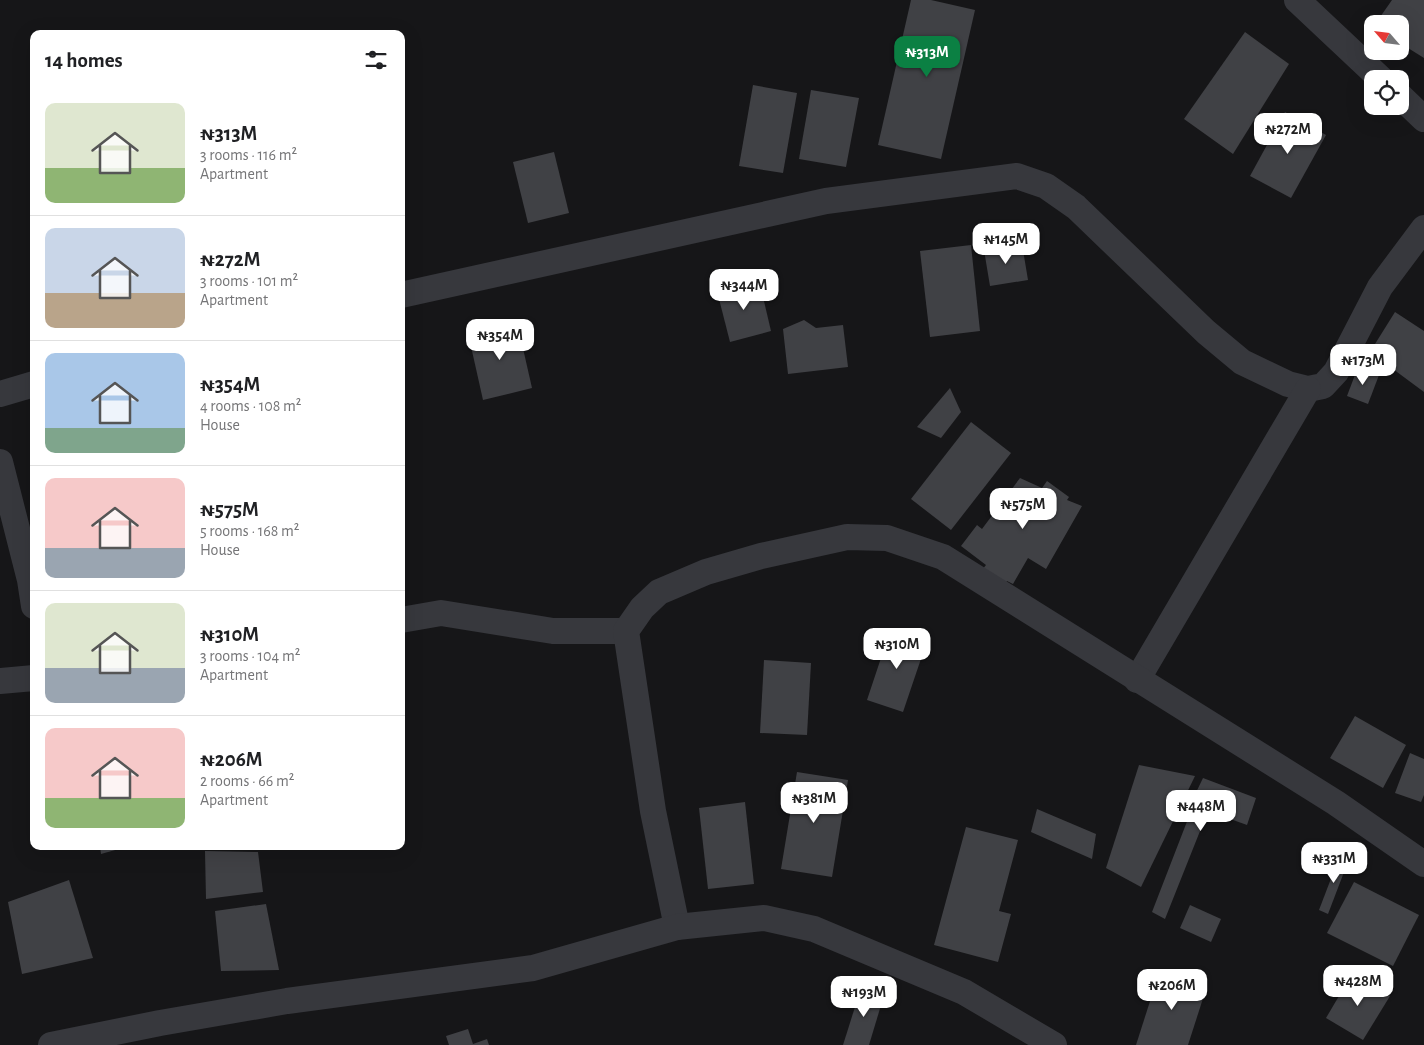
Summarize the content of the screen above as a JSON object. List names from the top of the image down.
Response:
{
  "north": "top left",
  "page": {
    "heading": "14 homes",
    "price": [
      "₦313M",
      "₦272M",
      "₦145M",
      "₦344M",
      "₦354M",
      "₦173M",
      "₦575M",
      "₦310M",
      "₦381M",
      "₦448M",
      "₦331M",
      "₦428M",
      "₦206M",
      "₦193M"
    ],
    "list": [
      {
        "name": "₦313M",
        "note": "3 rooms · 116 m² · Apartment"
      },
      {
        "name": "₦272M",
        "note": "3 rooms · 101 m² · Apartment"
      },
      {
        "name": "₦354M",
        "note": "4 rooms · 108 m² · House"
      },
      {
        "name": "₦575M",
        "note": "5 rooms · 168 m² · House"
      },
      {
        "name": "₦310M",
        "note": "3 rooms · 104 m² · Apartment"
      },
      {
        "name": "₦206M",
        "note": "2 rooms · 66 m² · Apartment"
      }
    ]
  }
}
